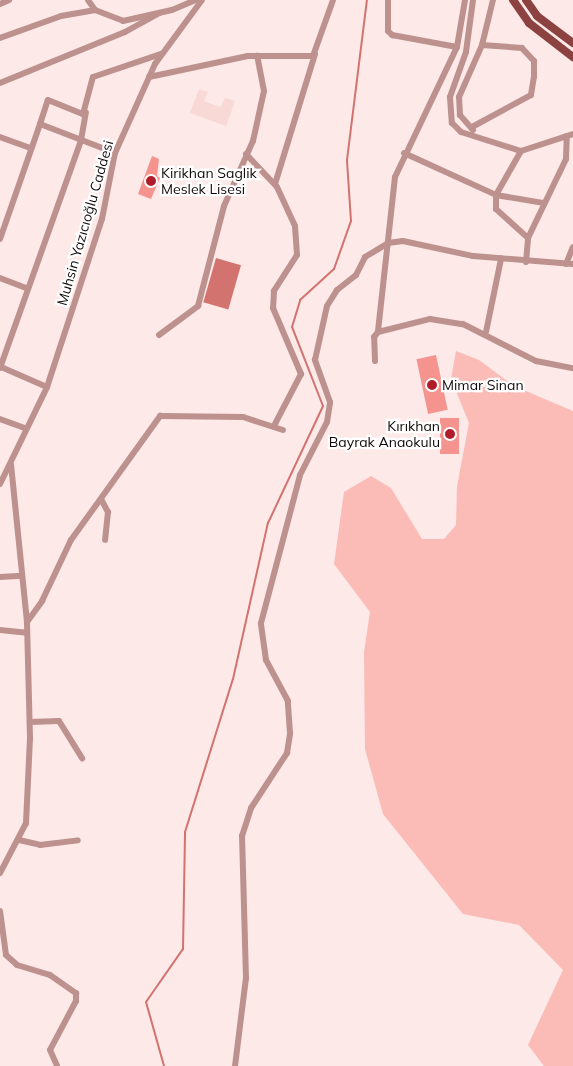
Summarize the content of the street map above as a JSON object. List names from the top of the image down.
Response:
{
  "streets": {
    "street": ["Muhsin Yazıcıoğlu Caddesi"]
  },
  "places": ["Kirikhan Saglik Meslek Lisesi", "Mimar Sinan", "Kırıkhan Bayrak Anaokulu"]
}
